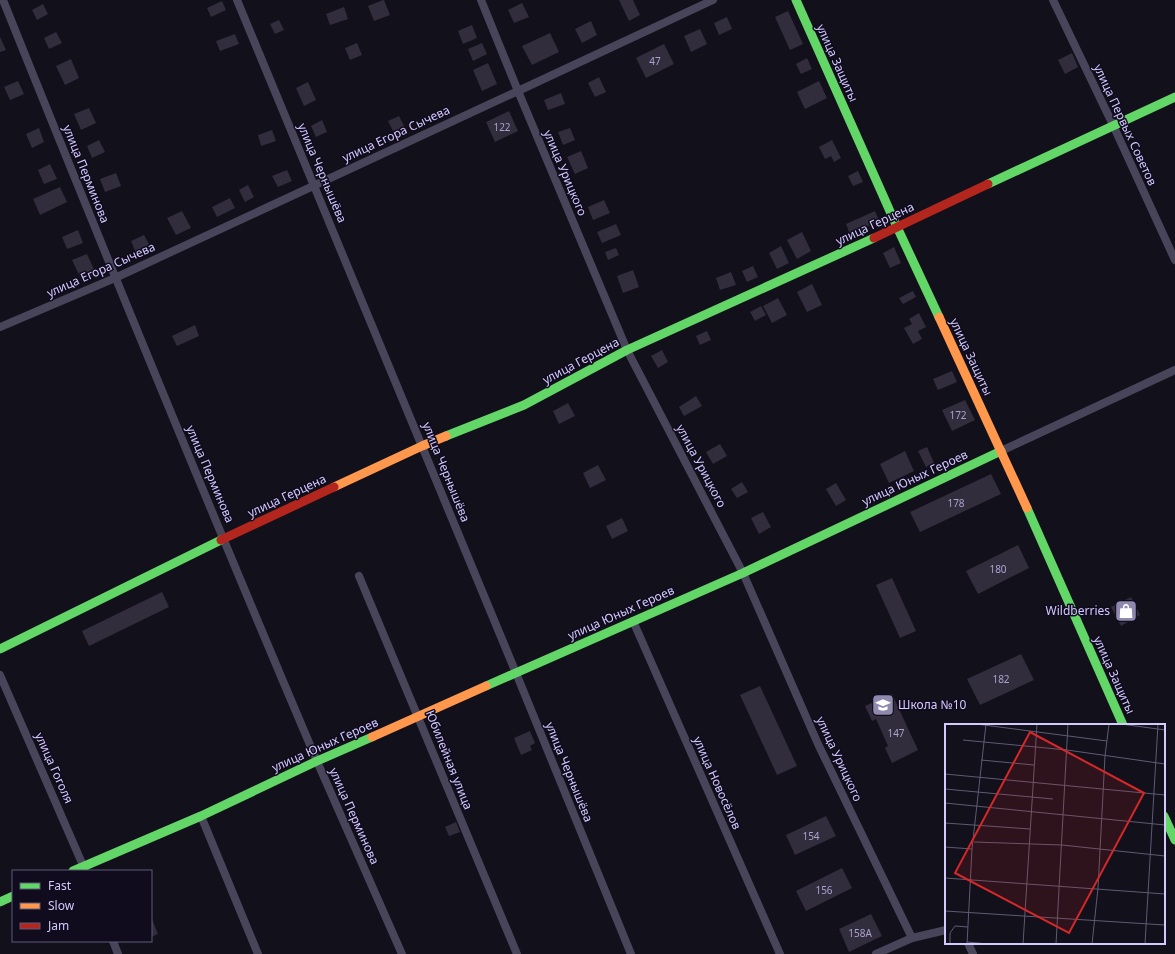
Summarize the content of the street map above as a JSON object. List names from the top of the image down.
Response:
{
  "streets": {
    "street": [
      "улица Защиты",
      "улица Первых Советов",
      "улица Егора Сычева",
      "улица Чернышёва",
      "улица Урицкого",
      "улица Перминова",
      "улица Герцена",
      "улица Юных Героев",
      "Юбилейная улица",
      "улица Гоголя",
      "улица Новосёлов"
    ]
  },
  "crossings": [
    ["улица Защиты", "улица Герцена"],
    ["улица Защиты", "улица Юных Героев"],
    ["улица Первых Советов", "улица Герцена"],
    ["улица Егора Сычева", "улица Чернышёва"],
    ["улица Егора Сычева", "улица Урицкого"],
    ["улица Егора Сычева", "улица Перминова"],
    ["улица Чернышёва", "улица Герцена"],
    ["улица Чернышёва", "улица Юных Героев"],
    ["улица Урицкого", "улица Герцена"],
    ["улица Урицкого", "улица Юных Героев"],
    ["улица Перминова", "улица Герцена"],
    ["улица Перминова", "улица Юных Героев"],
    ["улица Юных Героев", "Юбилейная улица"],
    ["улица Юных Героев", "улица Гоголя"],
    ["улица Юных Героев", "улица Новосёлов"]
  ],
  "places": {
    "shop": ["Wildberries"],
    "school or university": ["Школа №10"]
  },
  "house_numbers": [
    "47",
    "122",
    "172",
    "178",
    "180",
    "182",
    "147",
    "154",
    "156",
    "158А"
  ],
  "legend": ["Fast", "Slow", "Jam"]
}
